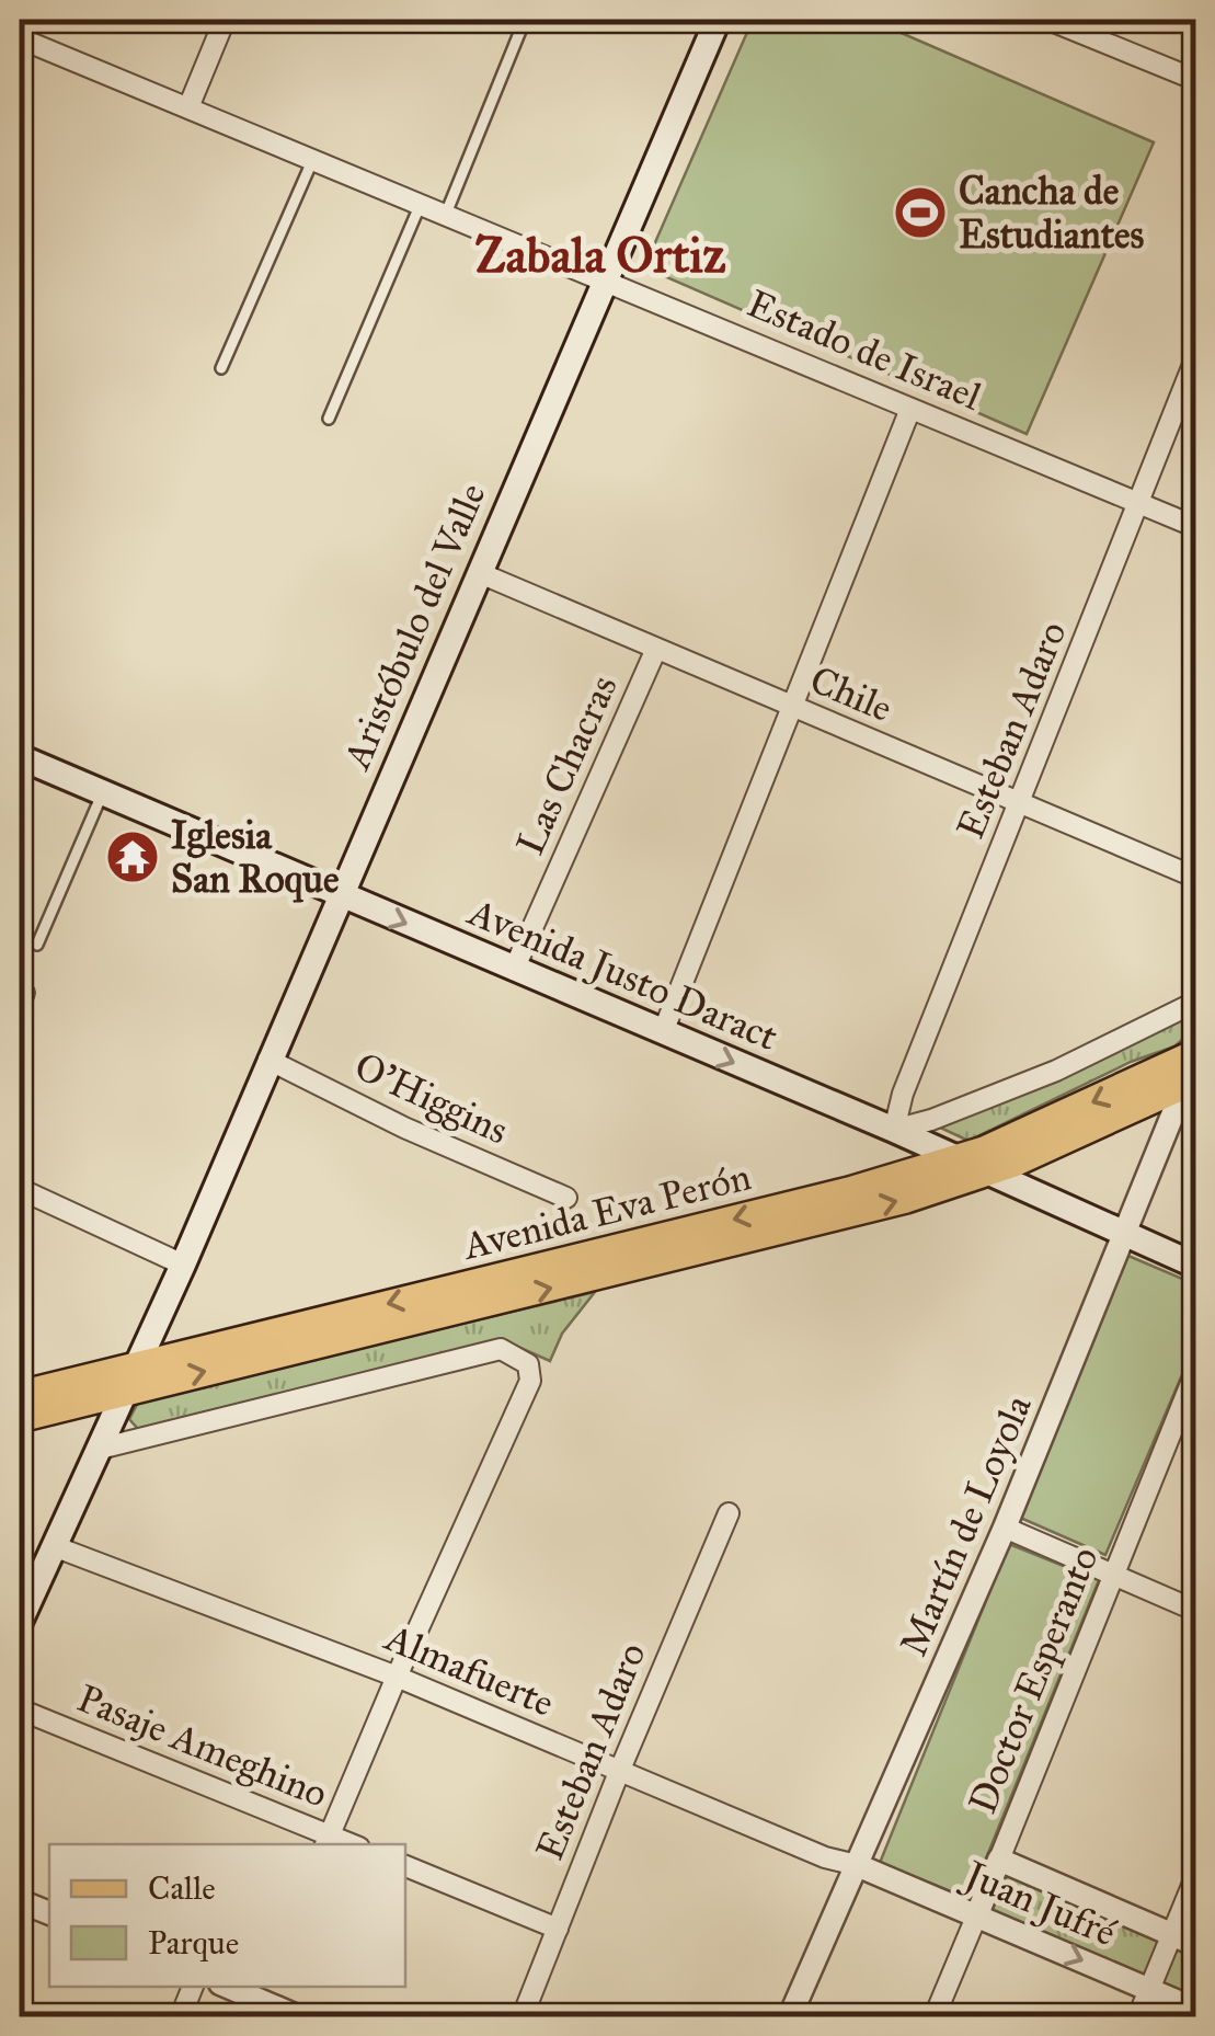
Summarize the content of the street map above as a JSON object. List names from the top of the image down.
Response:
{
  "streets": {
    "main road": ["Aristóbulo del Valle", "Avenida Justo Daract", "Avenida Eva Perón"],
    "street": [
      "Estado de Israel",
      "Chile",
      "Esteban Adaro",
      "Las Chacras",
      "O'Higgins",
      "Martín de Loyola",
      "Almafuerte",
      "Doctor Esperanto",
      "Pasaje Ameghino",
      "Juan Jufré"
    ]
  },
  "crossings": [
    ["Estado de Israel", "Aristóbulo del Valle"],
    ["Estado de Israel", "Esteban Adaro"],
    ["Aristóbulo del Valle", "Chile"],
    ["Aristóbulo del Valle", "Avenida Justo Daract"],
    ["Aristóbulo del Valle", "O'Higgins"],
    ["Aristóbulo del Valle", "Avenida Eva Perón"],
    ["Aristóbulo del Valle", "Almafuerte"],
    ["Chile", "Esteban Adaro"],
    ["Chile", "Las Chacras"],
    ["Esteban Adaro", "Avenida Justo Daract"],
    ["Esteban Adaro", "Almafuerte"],
    ["Las Chacras", "Avenida Justo Daract"],
    ["Avenida Justo Daract", "Avenida Eva Perón"],
    ["Avenida Justo Daract", "Martín de Loyola"],
    ["Avenida Eva Perón", "Martín de Loyola"],
    ["Martín de Loyola", "Almafuerte"],
    ["Martín de Loyola", "Juan Jufré"],
    ["Almafuerte", "Juan Jufré"],
    ["Doctor Esperanto", "Juan Jufré"]
  ],
  "districts": ["Zabala Ortiz"],
  "places": {
    "sports": ["Cancha de Estudiantes"],
    "temple": ["Iglesia San Roque"]
  },
  "legend": ["Calle", "Parque"]
}
